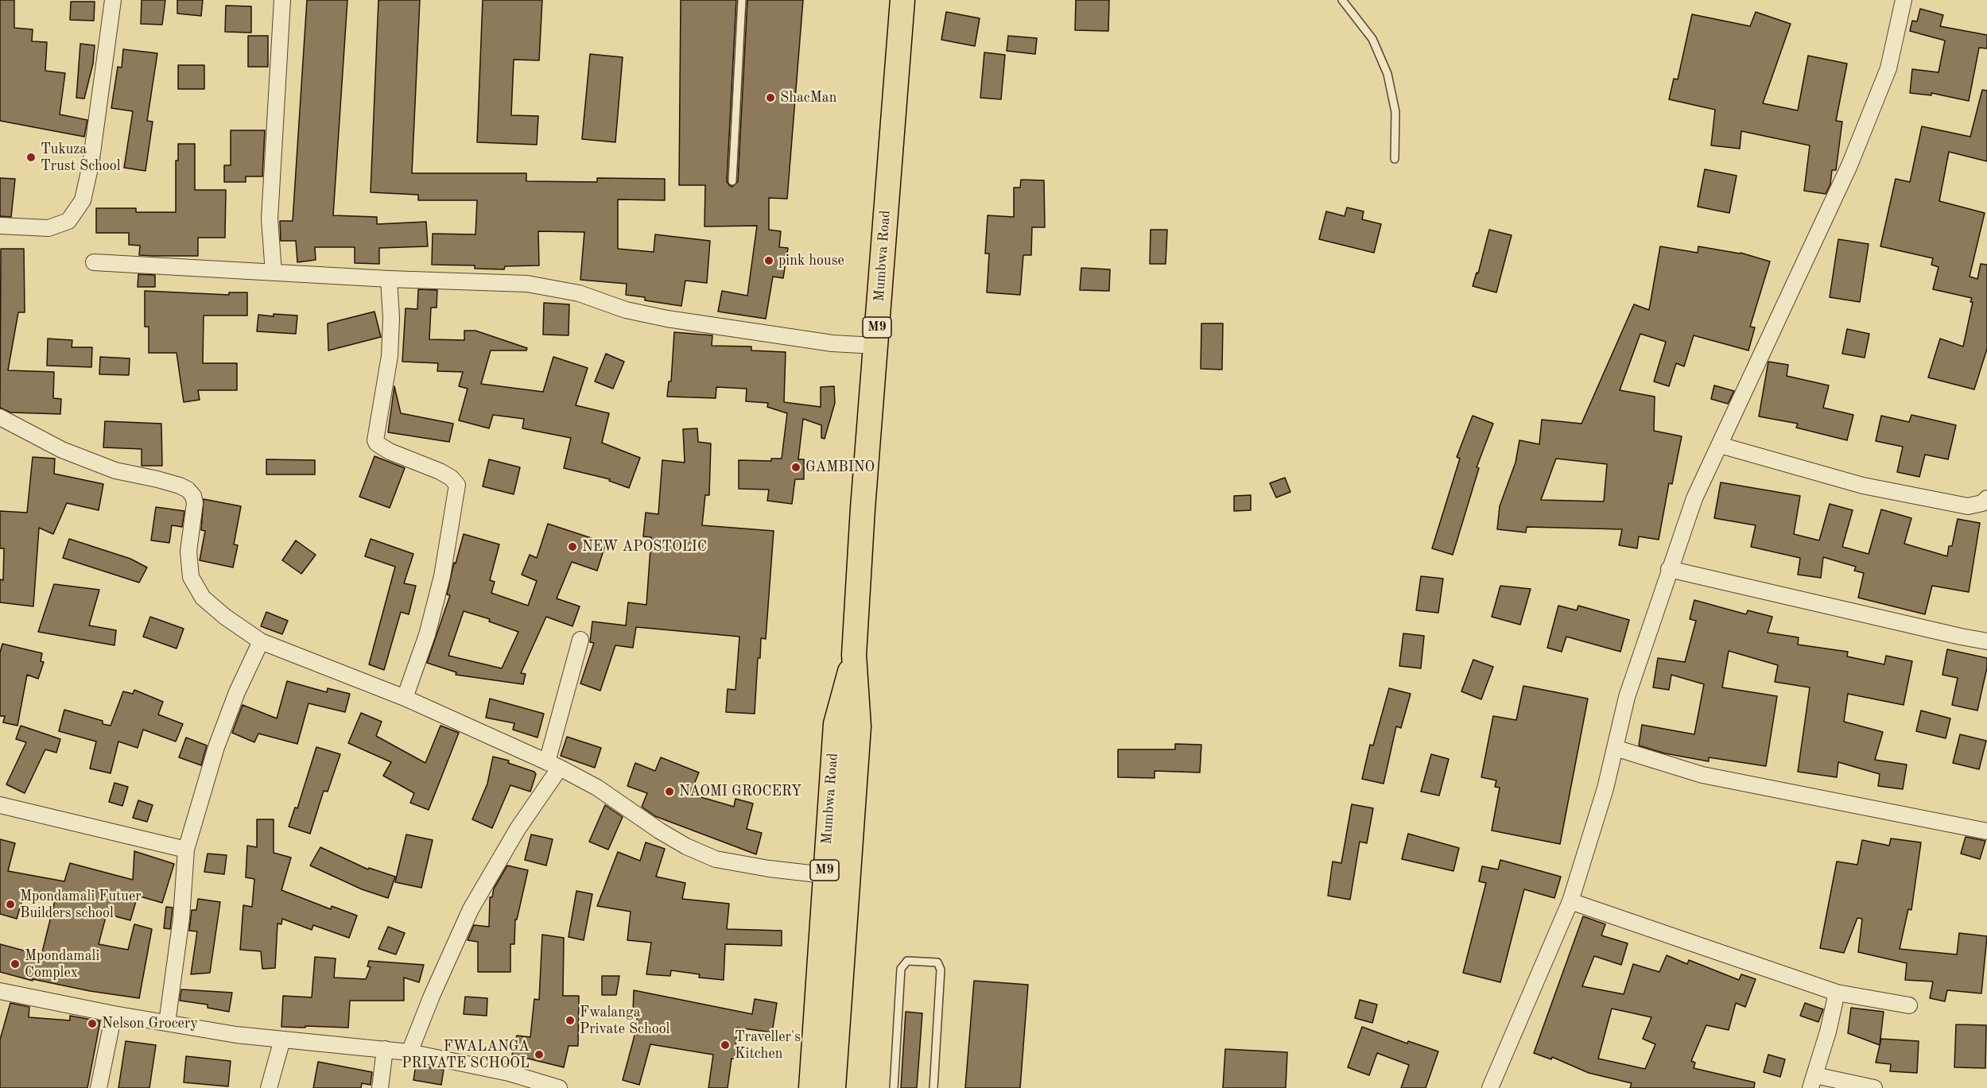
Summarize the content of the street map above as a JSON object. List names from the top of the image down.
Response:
{
  "streets": {
    "main road": ["Mumbwa Road", "M9"]
  },
  "places": [
    "ShacMan",
    "Tukuza Trust School",
    "pink house",
    "GAMBINO",
    "NEW APOSTOLIC",
    "NAOMI GROCERY",
    "Mpondamali Futuer Builders school",
    "Mpondamali Complex",
    "Fwalanga Private School",
    "Nelson Grocery",
    "Traveller's Kitchen",
    "FWALANGA PRIVATE SCHOOL"
  ]
}
